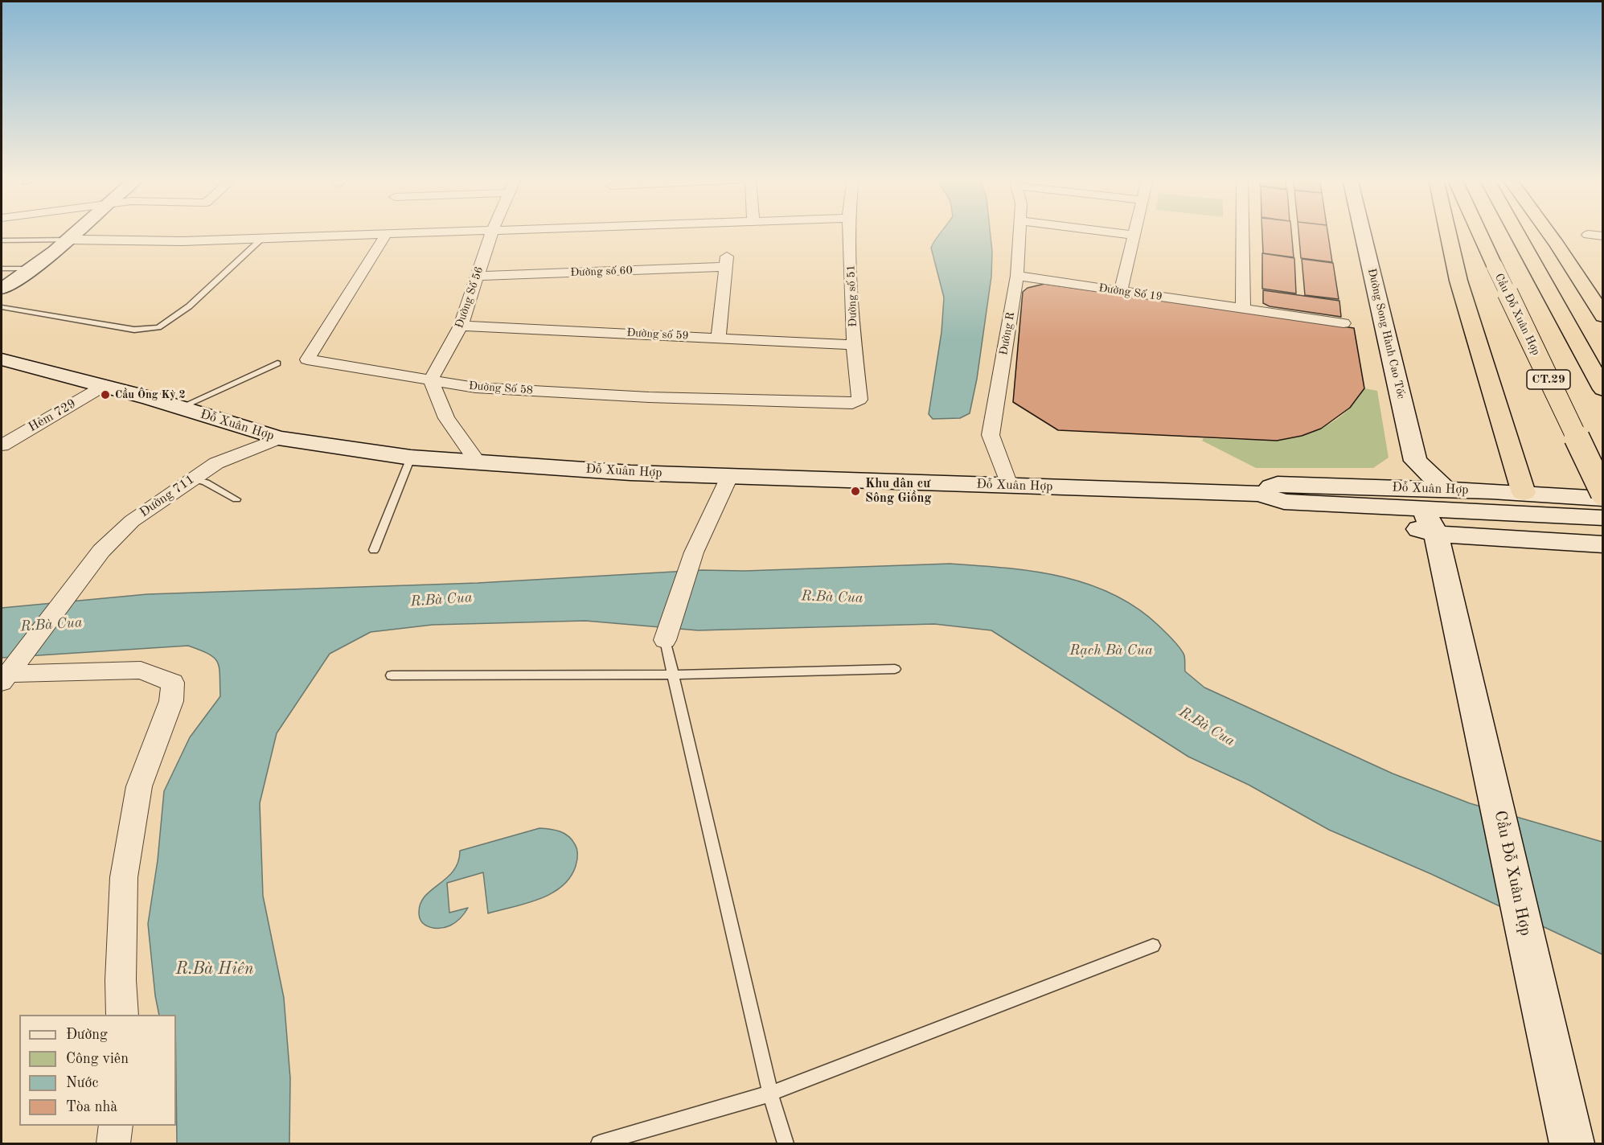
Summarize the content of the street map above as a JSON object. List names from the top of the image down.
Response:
{
  "streets": {
    "highway": ["Cầu Đỗ Xuân Hợp", "CT.29"],
    "main road": ["Đường Song Hành Cao Tốc", "Đỗ Xuân Hợp"],
    "street": [
      "Đường số 60",
      "Đường Số 19",
      "Đường số 51",
      "Đường Số 56",
      "Đường R",
      "Đường số 59",
      "Đường Số 58",
      "Hẻm 729",
      "Đường 711"
    ]
  },
  "crossings": [
    ["Đường số 60", "Đường Số 56"],
    ["Đường số 60", "Đường số 59"],
    ["Đường Số 19", "Đường R"],
    ["Đường số 51", "Đường số 59"],
    ["Đường số 51", "Đường Số 58"],
    ["Đường Số 56", "Đường số 59"],
    ["Đường Số 56", "Đường Số 58"],
    ["Đường R", "Đỗ Xuân Hợp"],
    ["Hẻm 729", "Đỗ Xuân Hợp"],
    ["Đỗ Xuân Hợp", "Đường 711"]
  ],
  "water": ["R.Bà Cua", "Rạch Bà Cua", "R.Bà Hiên"],
  "places": ["Cầu Ông Kỳ 2", "Khu dân cư Sông Giồng"],
  "legend": [
    "Đường",
    "Công viên",
    "Nước",
    "Tòa nhà"
  ]
}
